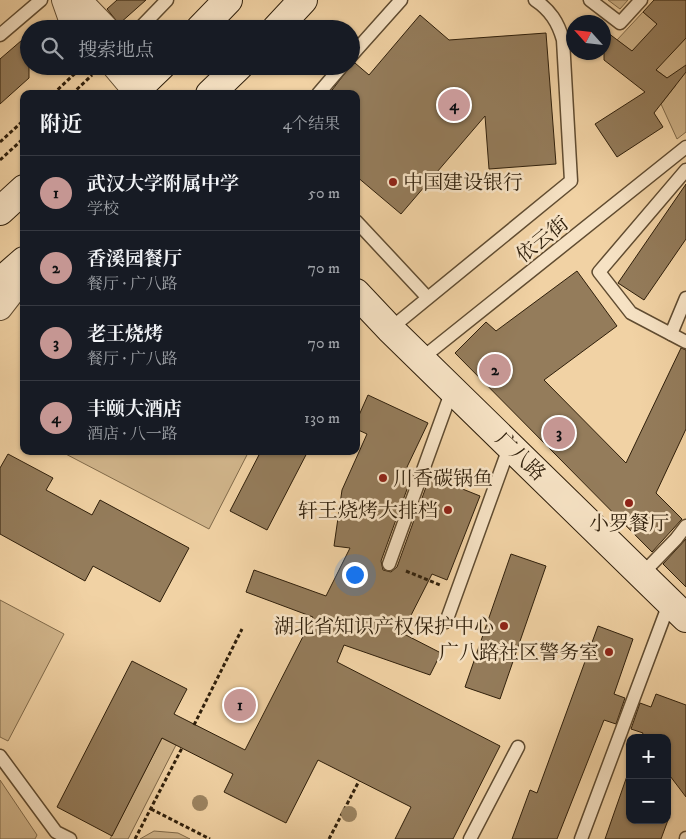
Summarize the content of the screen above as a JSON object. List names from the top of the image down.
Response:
{
  "streets": {
    "street": ["广八路"],
    "lane": ["依云街"]
  },
  "crossings": [
    ["依云街", "广八路"]
  ],
  "places": [
    "中国建设银行",
    "川香碳锅鱼",
    "小罗餐厅",
    "轩王烧烤大排档",
    "湖北省知识产权保护中心",
    "广八路社区警务室"
  ],
  "north": "top left",
  "page": {
    "search": "搜索地点",
    "pins": [
      "4",
      "2",
      "3",
      "1"
    ],
    "heading": ["附近", "4个结果"],
    "list": [
      {
        "mark": "1",
        "name": "武汉大学附属中学",
        "note": "学校",
        "value": "50 m"
      },
      {
        "mark": "2",
        "name": "香溪园餐厅",
        "note": "餐厅 · 广八路",
        "value": "70 m"
      },
      {
        "mark": "3",
        "name": "老王烧烤",
        "note": "餐厅 · 广八路",
        "value": "70 m"
      },
      {
        "mark": "4",
        "name": "丰颐大酒店",
        "note": "酒店 · 八一路",
        "value": "130 m"
      }
    ],
    "map_buttons": ["+", "−"]
  }
}
